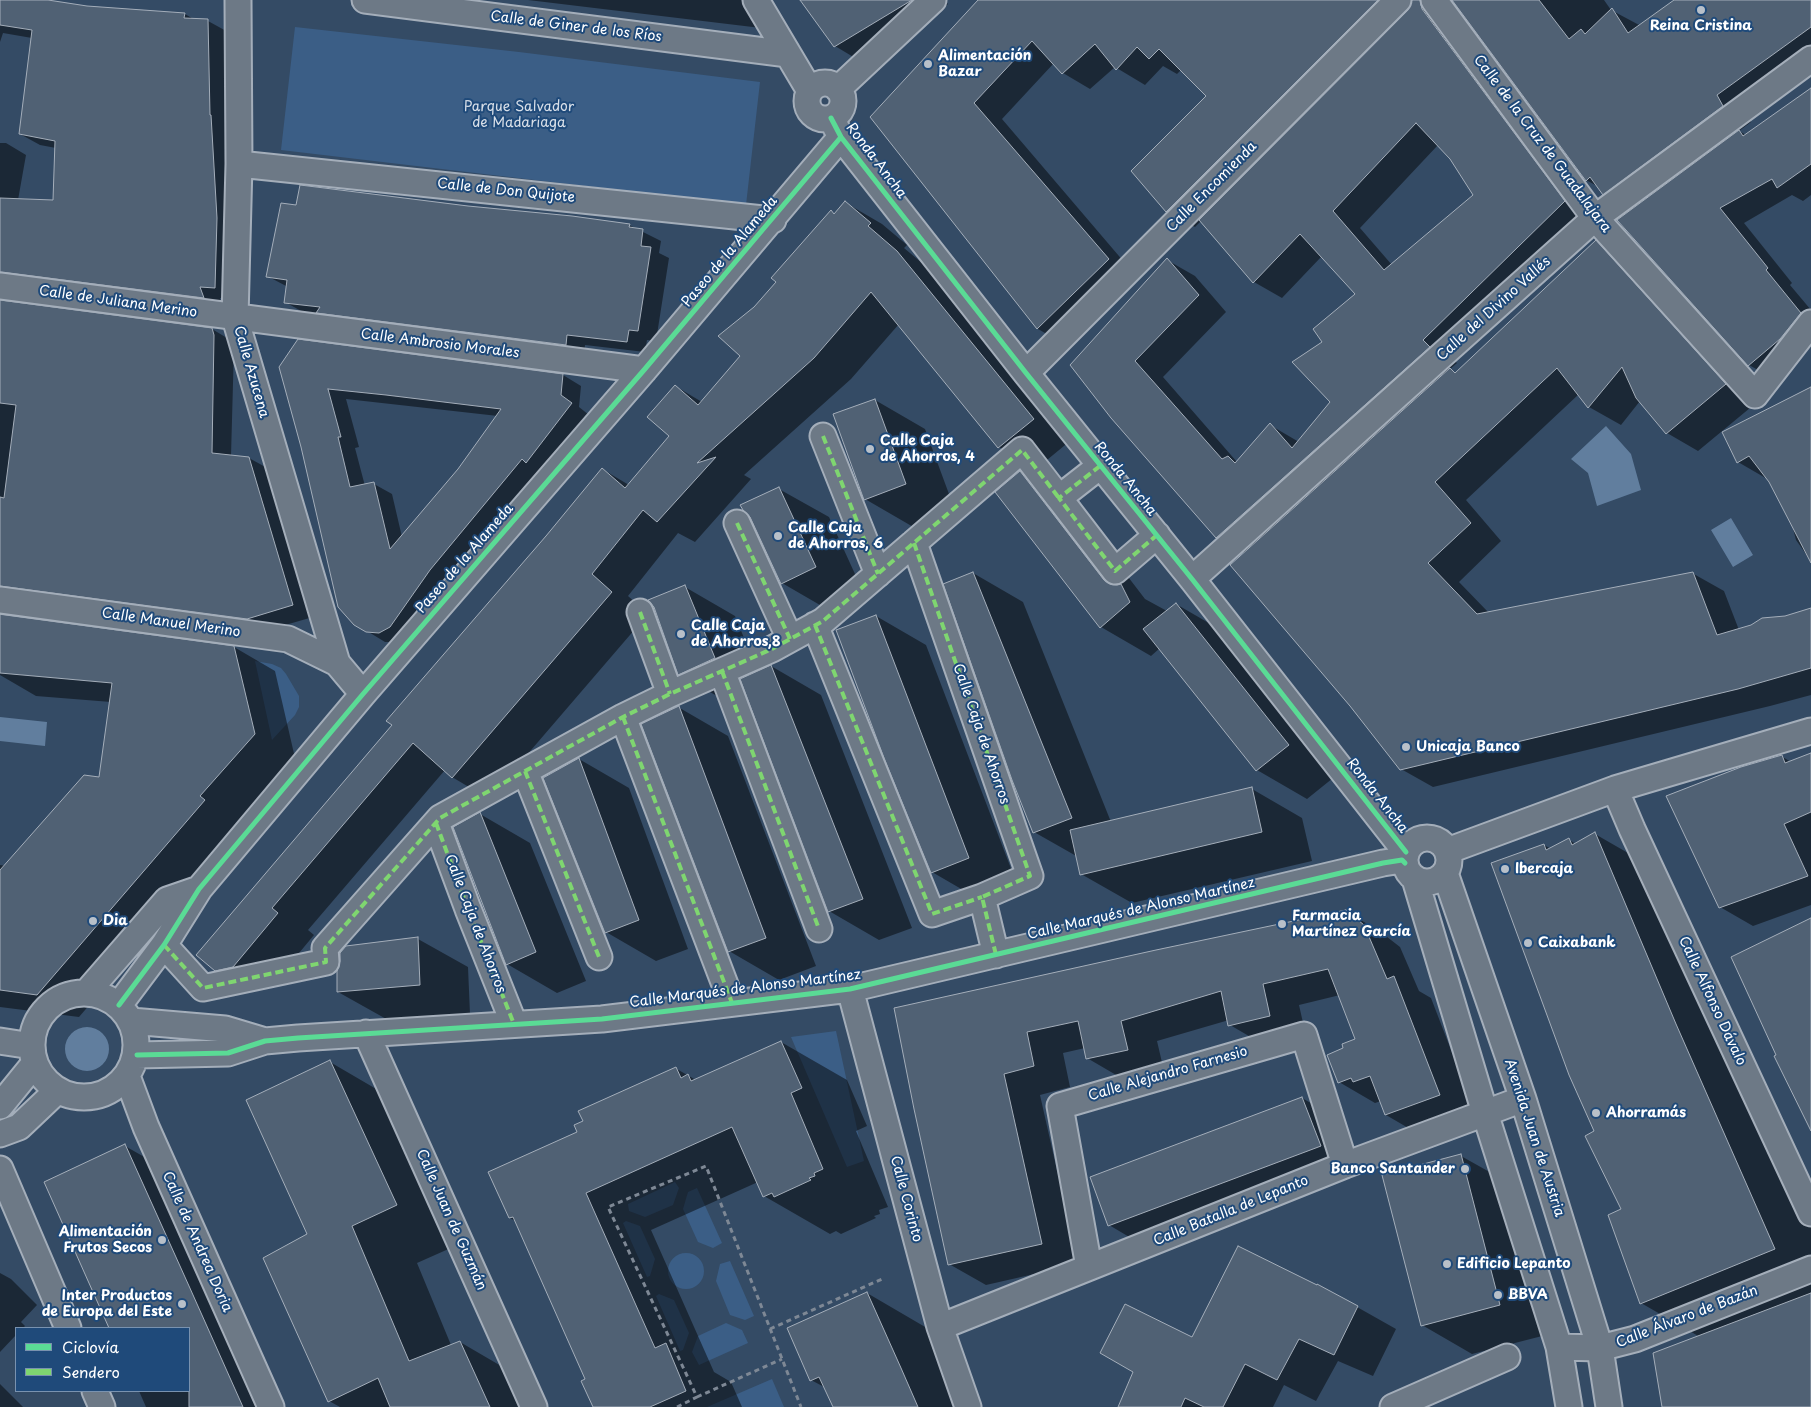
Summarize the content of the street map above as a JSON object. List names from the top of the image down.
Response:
{
  "streets": {
    "street": [
      "Calle de Giner de los Ríos",
      "Calle de la Cruz de Guadalajara",
      "Ronda Ancha",
      "Calle Encomienda",
      "Calle de Don Quijote",
      "Paseo de la Alameda",
      "Calle de Juliana Merino",
      "Calle del Divino Vallés",
      "Calle Ambrosio Morales",
      "Calle Azucena",
      "Calle Manuel Merino",
      "Calle Caja de Ahorros",
      "Calle Marqués de Alonso Martínez",
      "Calle Alfonso Dávalo",
      "Calle Alejandro Farnesio",
      "Avenida Juan de Austria",
      "Calle Corinto",
      "Calle Batalla de Lepanto",
      "Calle Juan de Guzmán",
      "Calle de Andrea Doria",
      "Calle Álvaro de Bazán"
    ]
  },
  "crossings": [
    ["Calle de la Cruz de Guadalajara", "Calle del Divino Vallés"],
    ["Ronda Ancha", "Calle Encomienda"],
    ["Ronda Ancha", "Paseo de la Alameda"],
    ["Ronda Ancha", "Calle del Divino Vallés"],
    ["Ronda Ancha", "Calle Marqués de Alonso Martínez"],
    ["Ronda Ancha", "Avenida Juan de Austria"],
    ["Calle de Don Quijote", "Paseo de la Alameda"],
    ["Calle de Don Quijote", "Calle Azucena"],
    ["Paseo de la Alameda", "Calle Ambrosio Morales"],
    ["Paseo de la Alameda", "Calle Azucena"],
    ["Paseo de la Alameda", "Calle Marqués de Alonso Martínez"],
    ["Paseo de la Alameda", "Calle de Andrea Doria"],
    ["Calle de Juliana Merino", "Calle Ambrosio Morales"],
    ["Calle de Juliana Merino", "Calle Azucena"],
    ["Calle Ambrosio Morales", "Calle Azucena"],
    ["Calle Azucena", "Calle Manuel Merino"],
    ["Calle Caja de Ahorros", "Calle Marqués de Alonso Martínez"],
    ["Calle Marqués de Alonso Martínez", "Avenida Juan de Austria"],
    ["Calle Marqués de Alonso Martínez", "Calle Corinto"],
    ["Calle Marqués de Alonso Martínez", "Calle Juan de Guzmán"],
    ["Calle Marqués de Alonso Martínez", "Calle de Andrea Doria"],
    ["Calle Alejandro Farnesio", "Calle Batalla de Lepanto"],
    ["Avenida Juan de Austria", "Calle Batalla de Lepanto"],
    ["Avenida Juan de Austria", "Calle Álvaro de Bazán"],
    ["Calle Corinto", "Calle Batalla de Lepanto"]
  ],
  "parks": ["Parque Salvador de Madariaga"],
  "places": [
    "Reina Cristina",
    "Alimentación Bazar",
    "Calle Caja de Ahorros, 4",
    "Calle Caja de Ahorros, 6",
    "Calle Caja de Ahorros,8",
    "Unicaja Banco",
    "Ibercaja",
    "Dia",
    "Farmacia Martínez García",
    "Caixabank",
    "Ahorramás",
    "Banco Santander",
    "Alimentación Frutos Secos",
    "Edificio Lepanto",
    "BBVA",
    "Inter Productos de Europa del Este"
  ],
  "legend": ["Ciclovía", "Sendero"]
}
